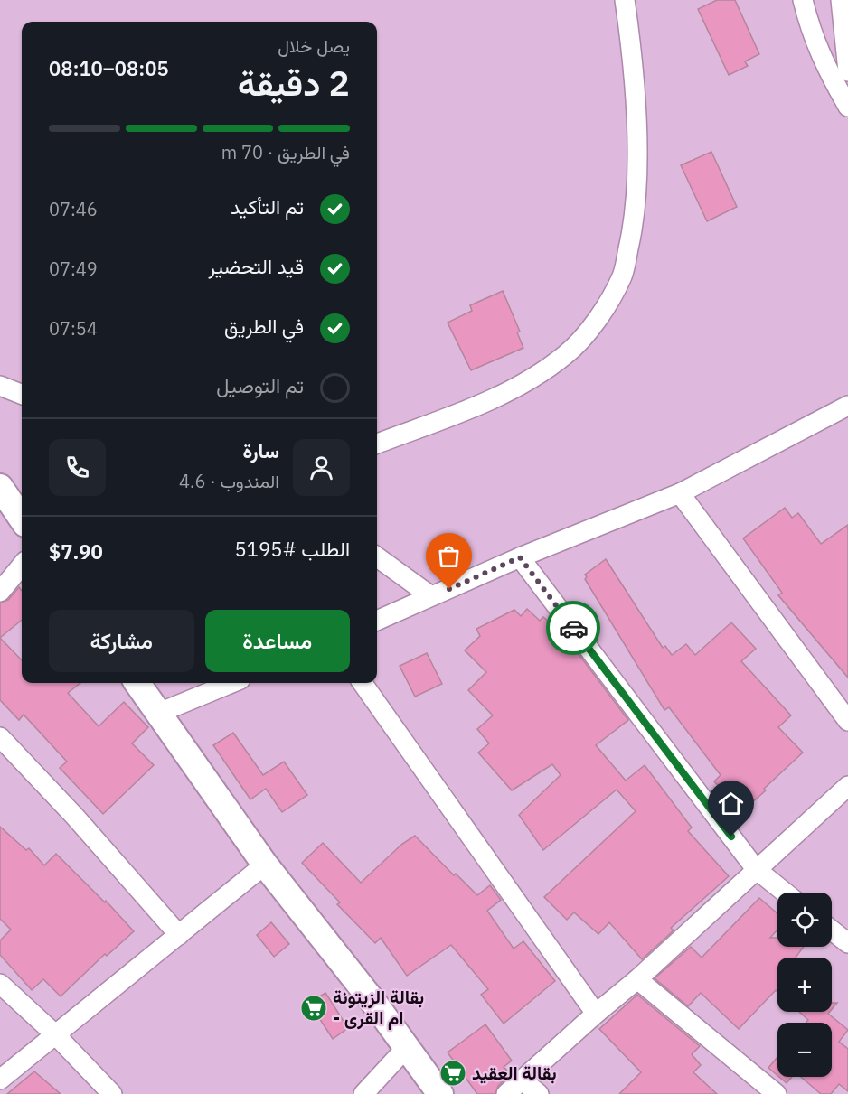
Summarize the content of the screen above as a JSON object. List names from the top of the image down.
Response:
{
  "places": {
    "supermarket": ["بقالة الزيتونة - ام القرى", "بقالة العقيد"]
  },
  "page": {
    "heading": ["2 دقيقة", "يصل خلال", "08:05–08:10"],
    "panel": [
      "سارة",
      "المندوب · 4.6",
      "الطلب #5195",
      "$7.90"
    ],
    "bar": "في الطريق · 70 m",
    "list": [
      ["تم التأكيد", "07:46"],
      ["قيد التحضير", "07:49"],
      ["في الطريق", "07:54"],
      "تم التوصيل"
    ],
    "buttons": ["مساعدة", "مشاركة"],
    "map_buttons": ["+", "−"]
  }
}
